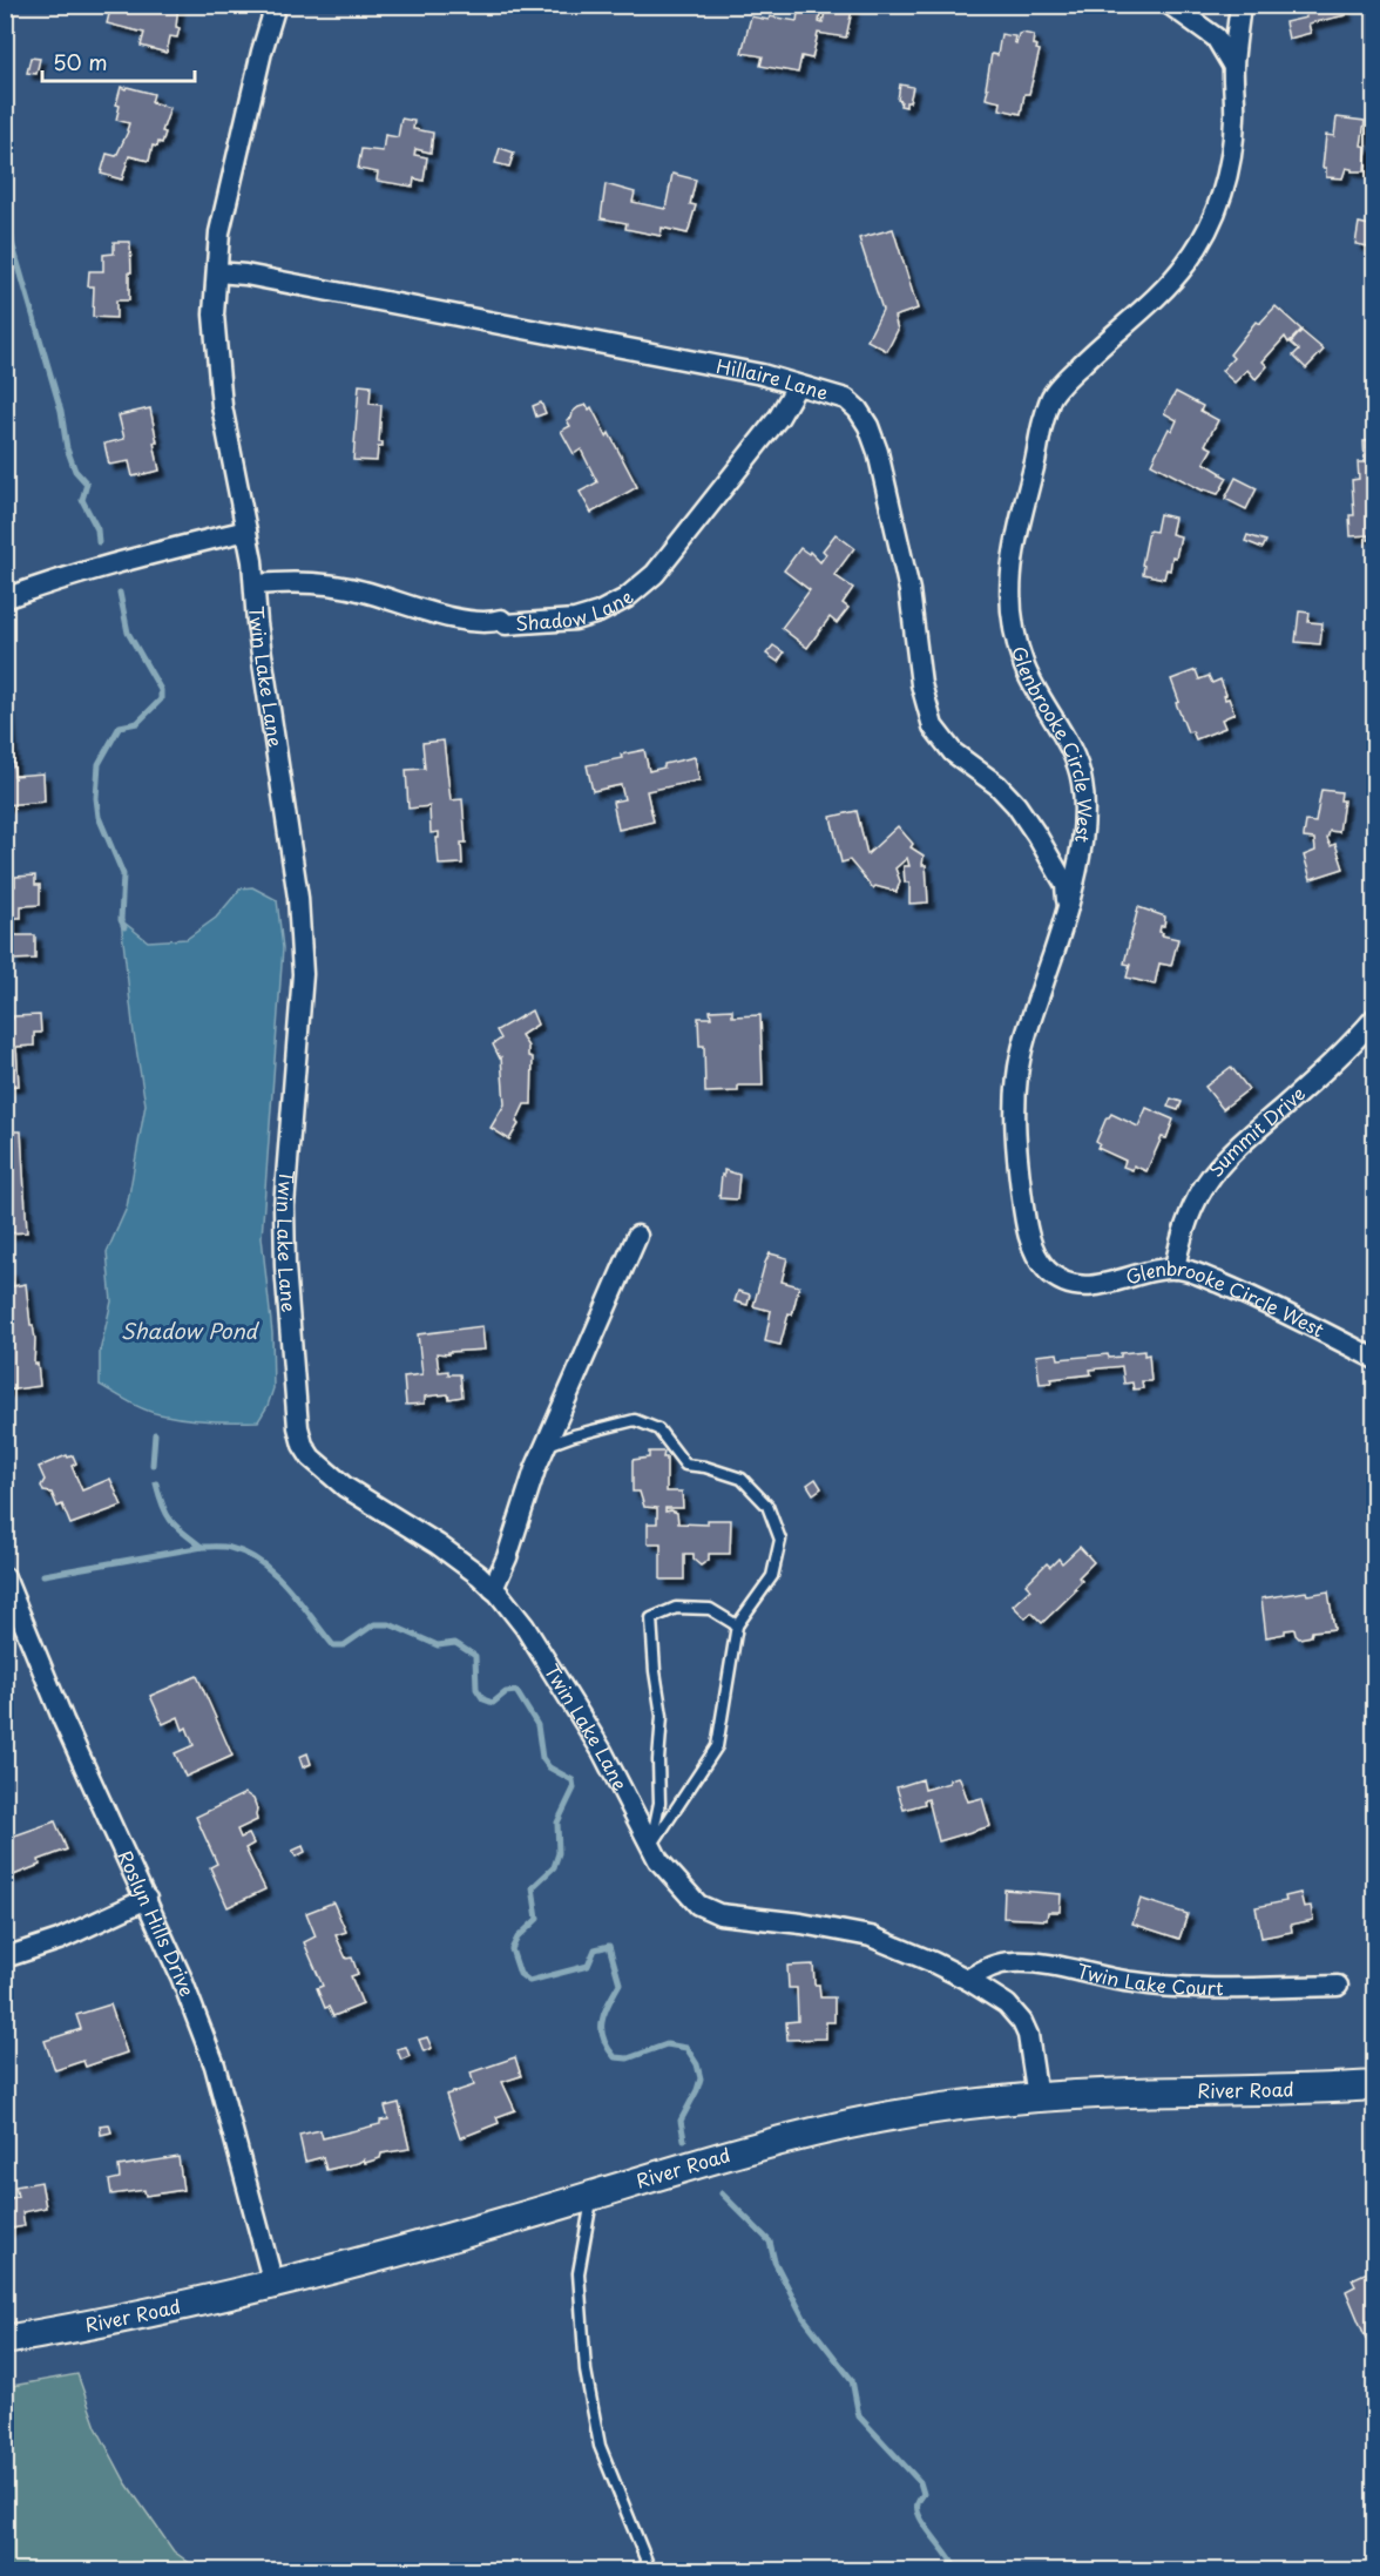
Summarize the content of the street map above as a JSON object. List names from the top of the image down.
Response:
{
  "streets": {
    "main road": ["River Road"],
    "street": [
      "Hillaire Lane",
      "Shadow Lane",
      "Twin Lake Lane",
      "Glenbrooke Circle West",
      "Summit Drive",
      "Roslyn Hills Drive",
      "Twin Lake Court"
    ]
  },
  "crossings": [
    ["Hillaire Lane", "Shadow Lane"],
    ["Hillaire Lane", "Twin Lake Lane"],
    ["Hillaire Lane", "Glenbrooke Circle West"],
    ["Shadow Lane", "Twin Lake Lane"],
    ["Twin Lake Lane", "Twin Lake Court"],
    ["Twin Lake Lane", "River Road"],
    ["Glenbrooke Circle West", "Summit Drive"],
    ["Roslyn Hills Drive", "River Road"]
  ],
  "water": ["Shadow Pond"],
  "scale_bar": "50 m"
}
